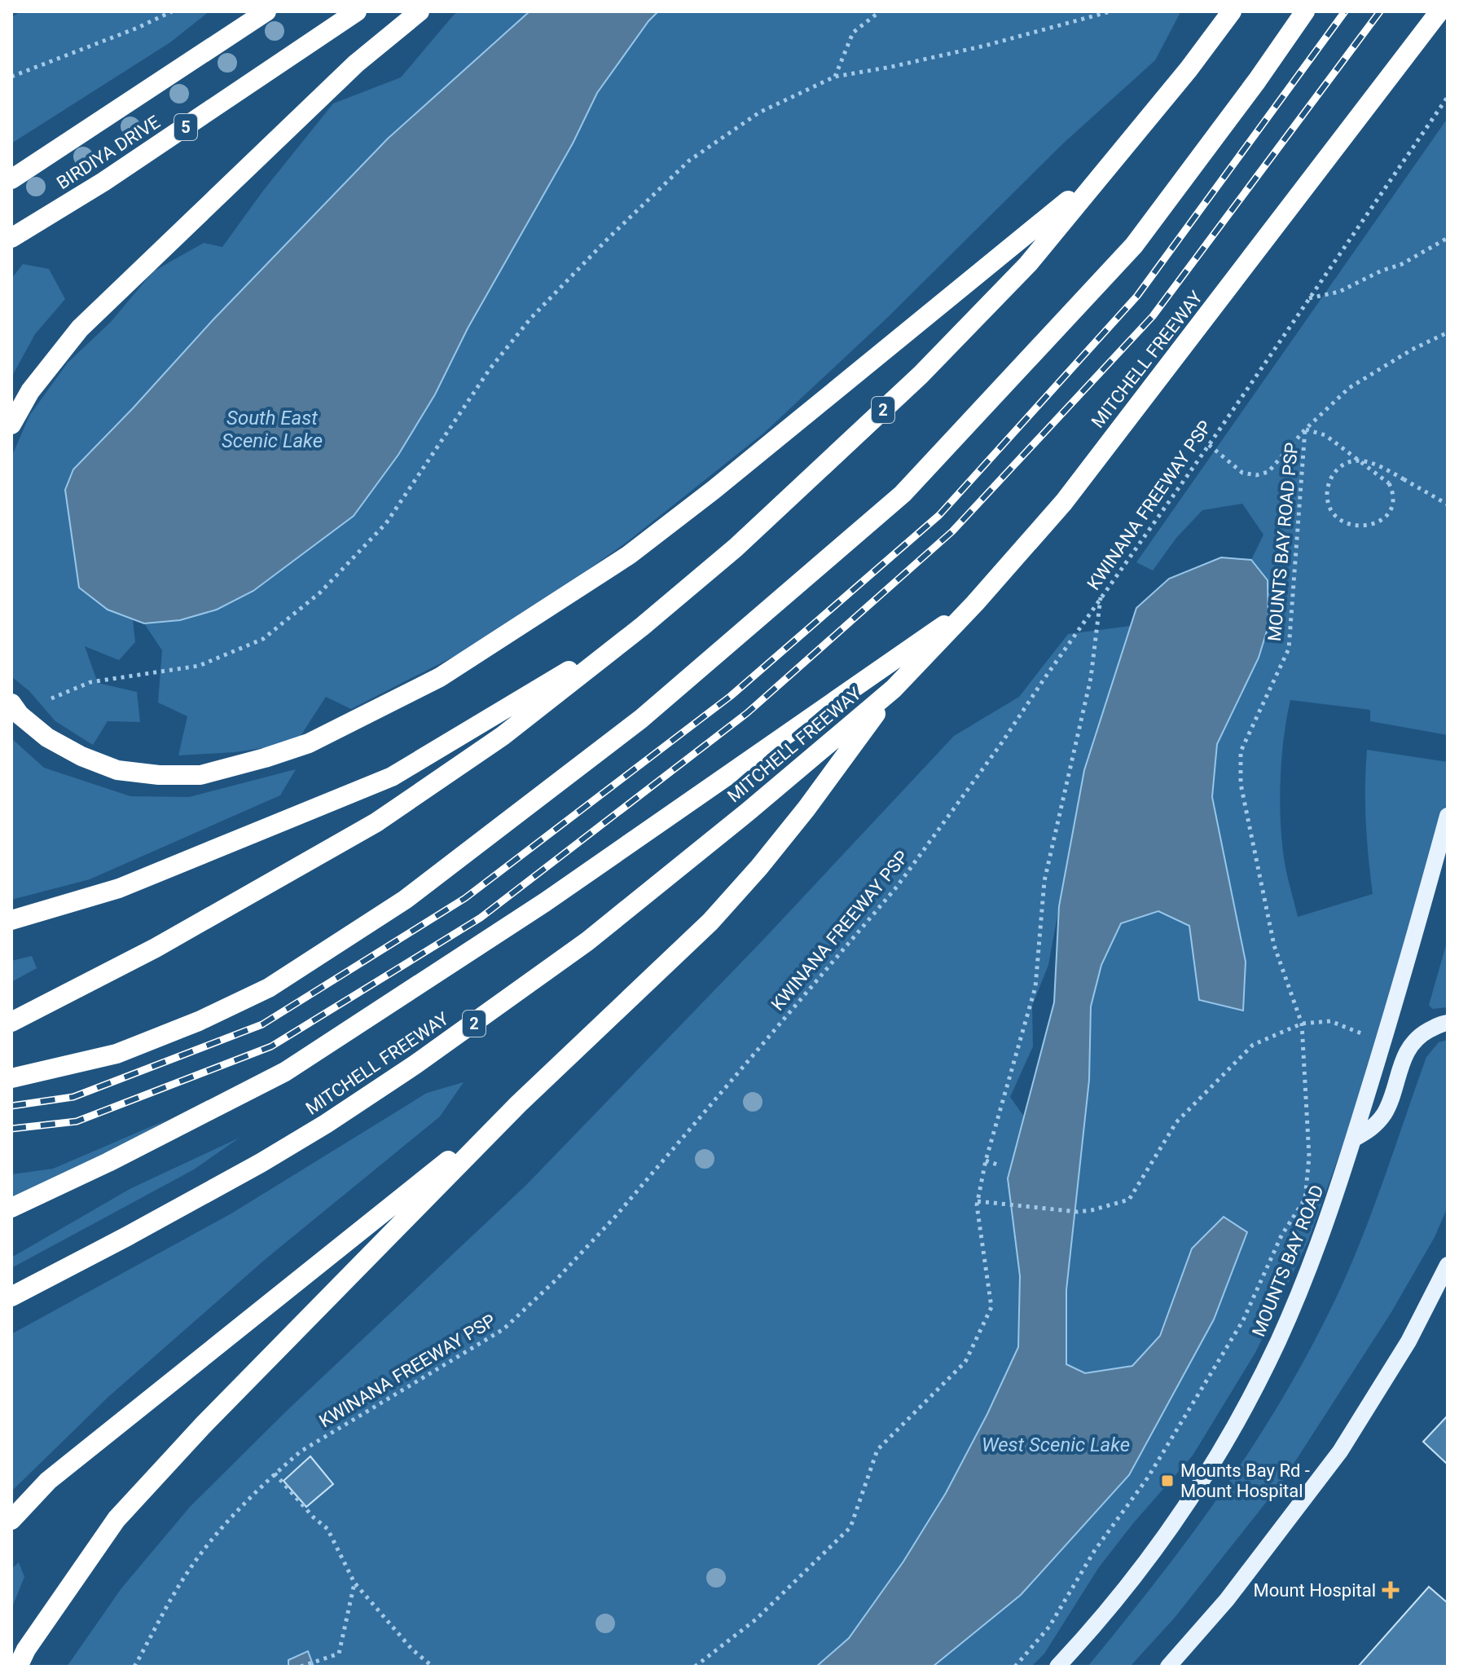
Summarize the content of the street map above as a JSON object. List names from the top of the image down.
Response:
{
  "streets": {
    "highway": [
      "5",
      "BIRDIYA DRIVE",
      "MITCHELL FREEWAY",
      "2"
    ],
    "main road": ["MOUNTS BAY ROAD"],
    "path": ["KWINANA FREEWAY PSP", "MOUNTS BAY ROAD PSP"]
  },
  "water": ["South East Scenic Lake", "West Scenic Lake"],
  "places": {
    "transit": ["Mounts Bay Rd - Mount Hospital"],
    "health": ["Mount Hospital"]
  }
}
